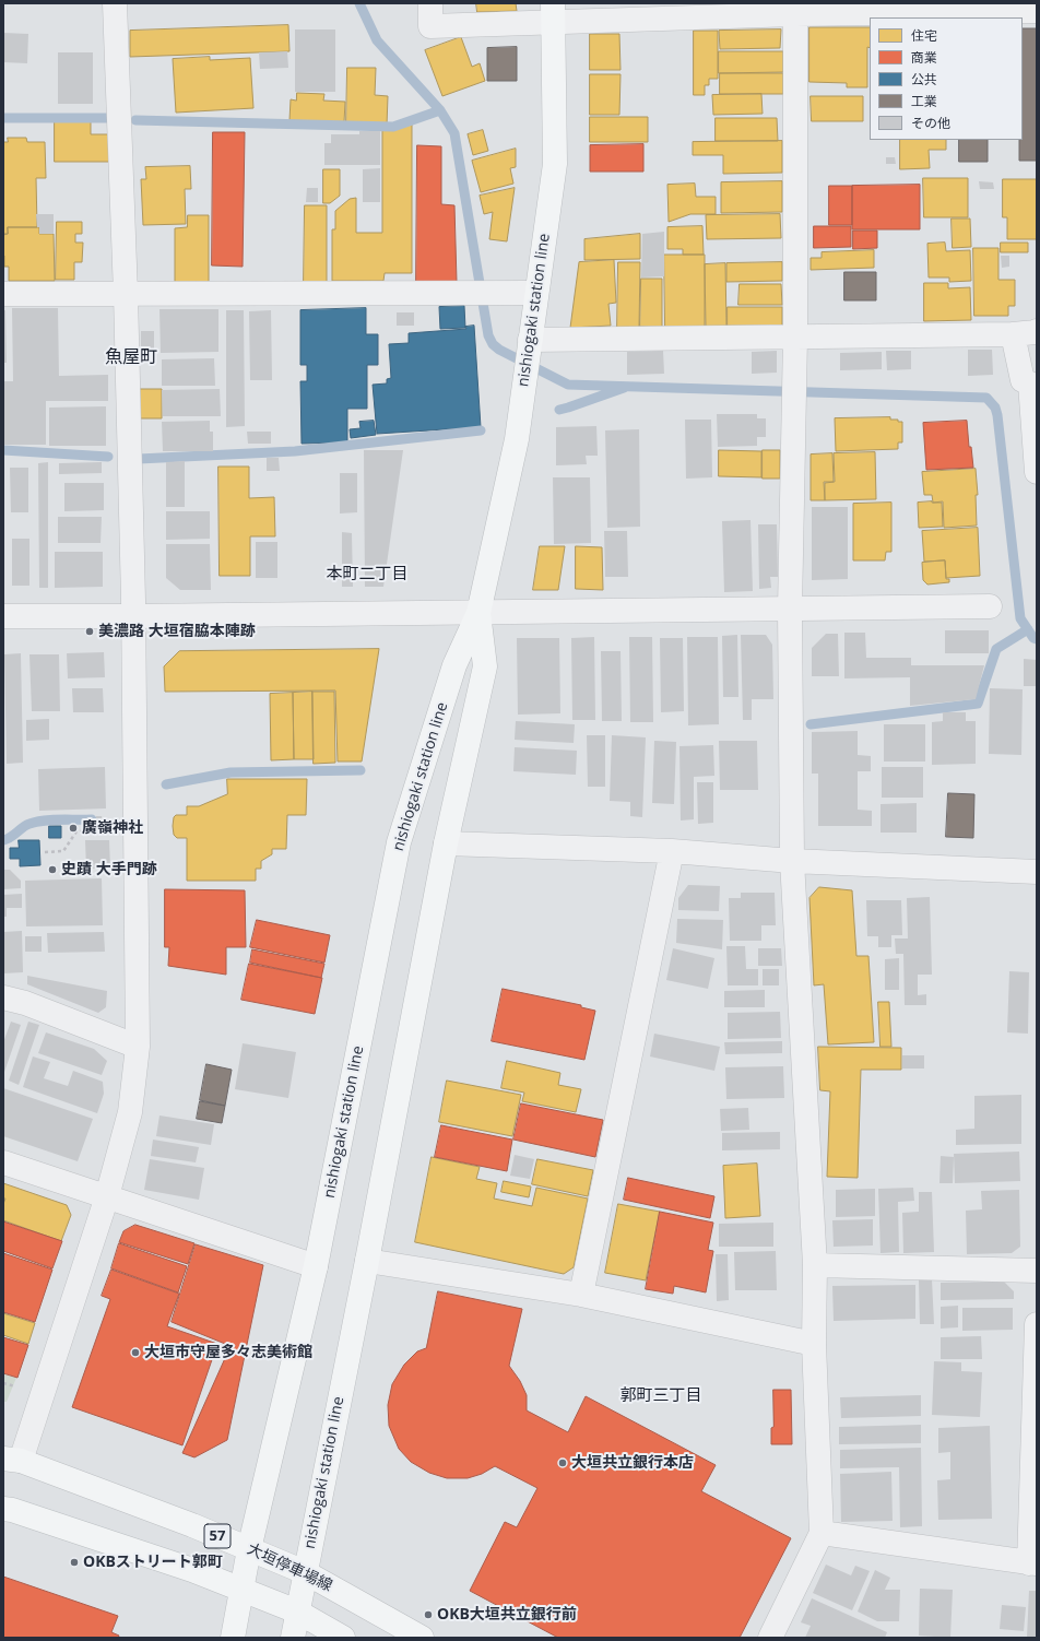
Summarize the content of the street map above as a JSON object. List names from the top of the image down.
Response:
{
  "streets": {
    "main road": ["nishiogaki station line", "57", "大垣停車場線"]
  },
  "crossings": [
    ["nishiogaki station line", "大垣停車場線"]
  ],
  "districts": ["魚屋町", "本町二丁目", "郭町三丁目"],
  "places": [
    "美濃路 大垣宿脇本陣跡",
    "廣嶺神社",
    "史蹟 大手門跡",
    "大垣市守屋多々志美術館",
    "大垣共立銀行本店",
    "OKBストリート郭町",
    "OKB大垣共立銀行前"
  ],
  "legend": [
    "住宅",
    "商業",
    "公共",
    "工業",
    "その他"
  ]
}
